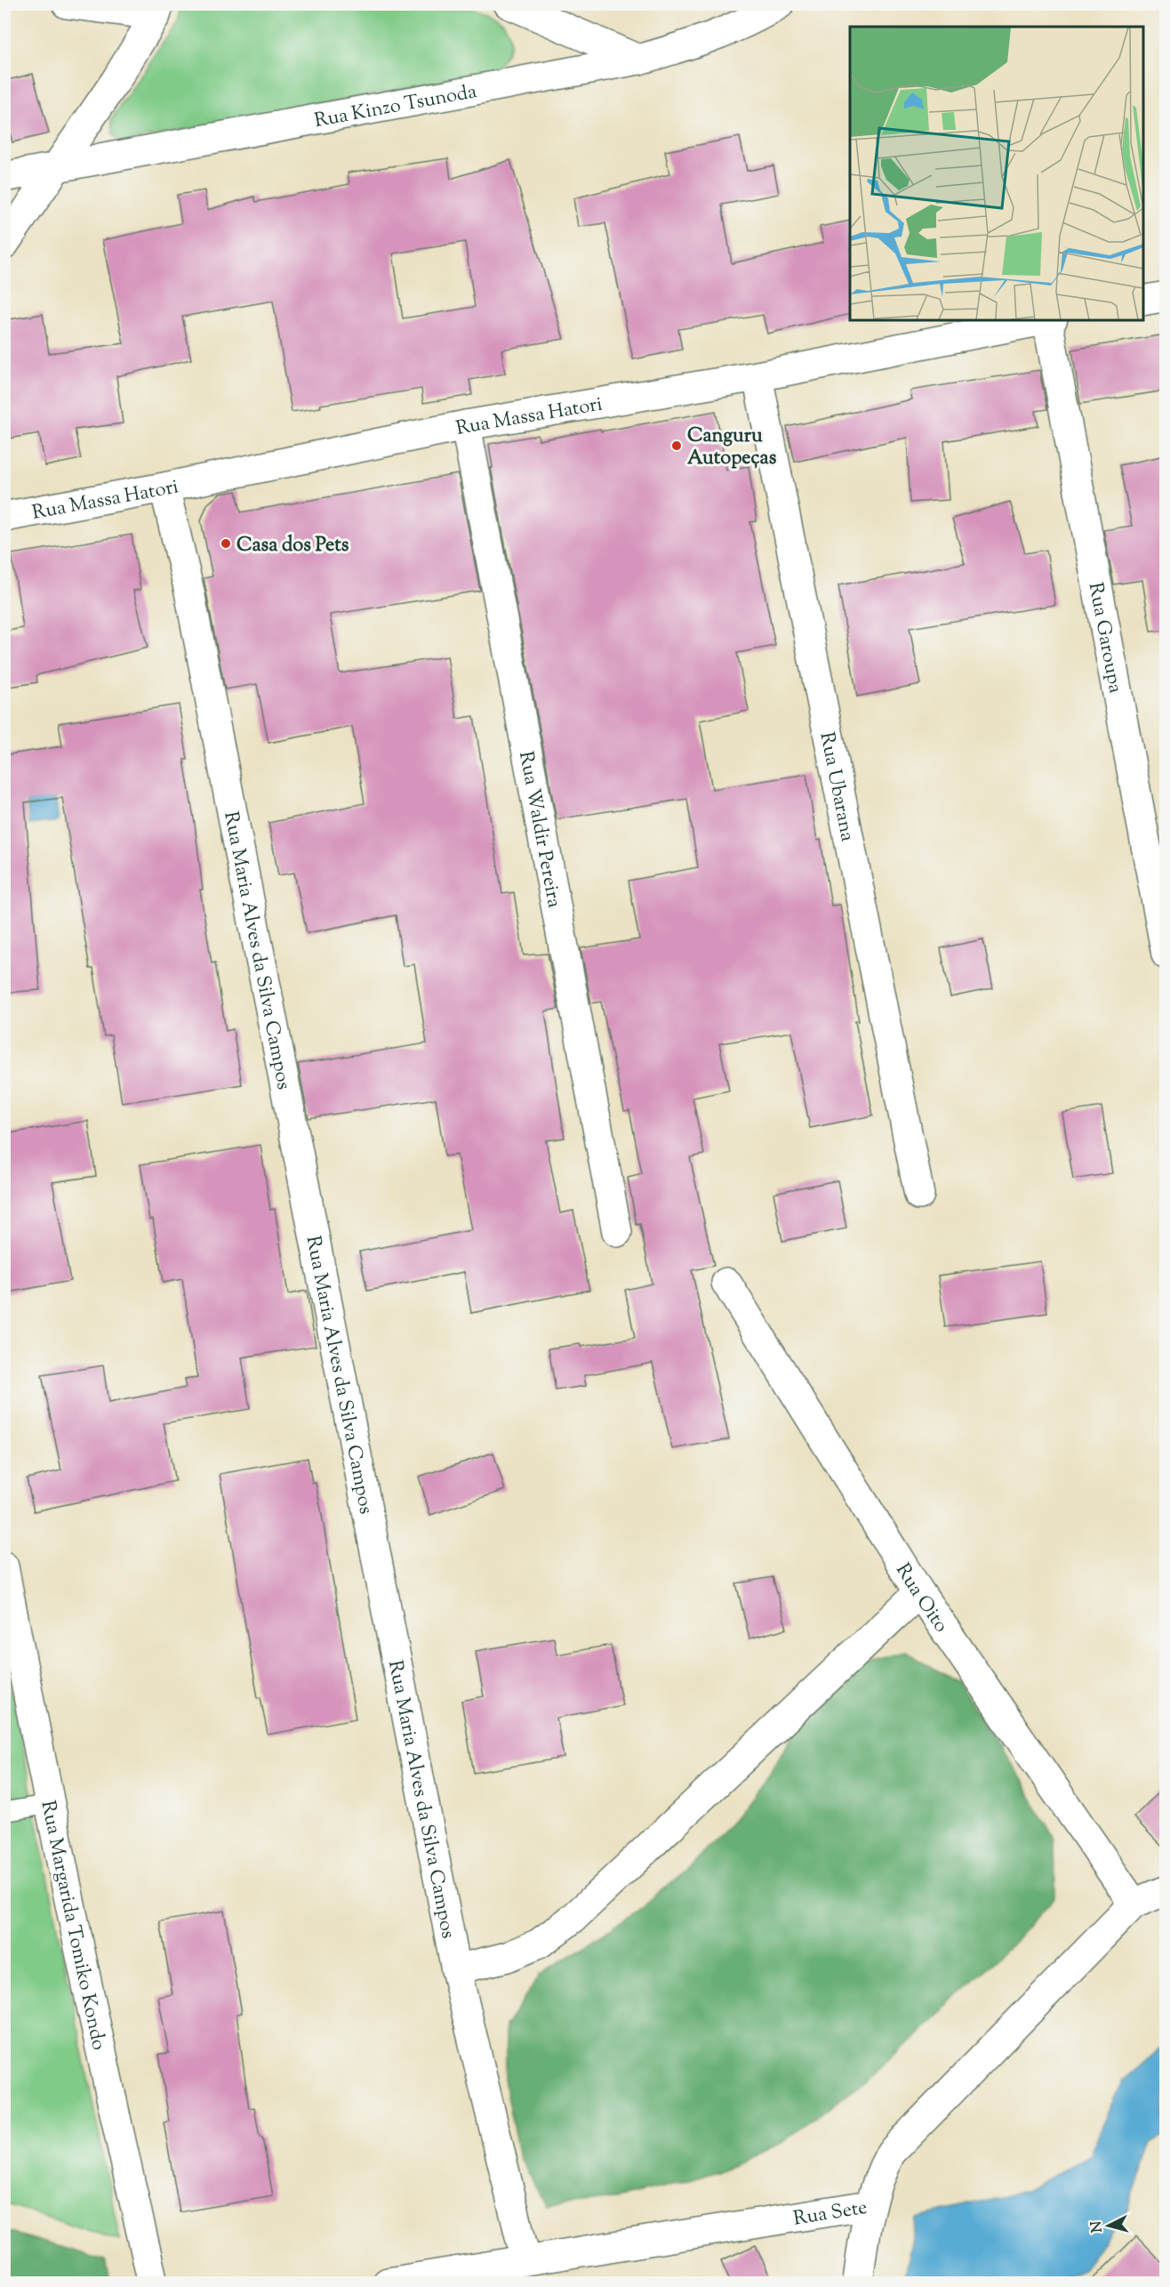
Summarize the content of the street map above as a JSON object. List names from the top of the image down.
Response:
{
  "streets": {
    "street": [
      "Rua Kinzo Tsunoda",
      "Rua Massa Hatori",
      "Rua Garoupa",
      "Rua Ubarana",
      "Rua Waldir Pereira",
      "Rua Maria Alves da Silva Campos",
      "Rua Oito",
      "Rua Margarida Tomiko Kondo",
      "Rua Sete"
    ]
  },
  "crossings": [
    ["Rua Massa Hatori", "Rua Ubarana"],
    ["Rua Massa Hatori", "Rua Waldir Pereira"],
    ["Rua Massa Hatori", "Rua Maria Alves da Silva Campos"],
    ["Rua Maria Alves da Silva Campos", "Rua Sete"],
    ["Rua Oito", "Rua Sete"]
  ],
  "places": ["Canguru Autopeças", "Casa dos Pets"],
  "north": "left"
}
